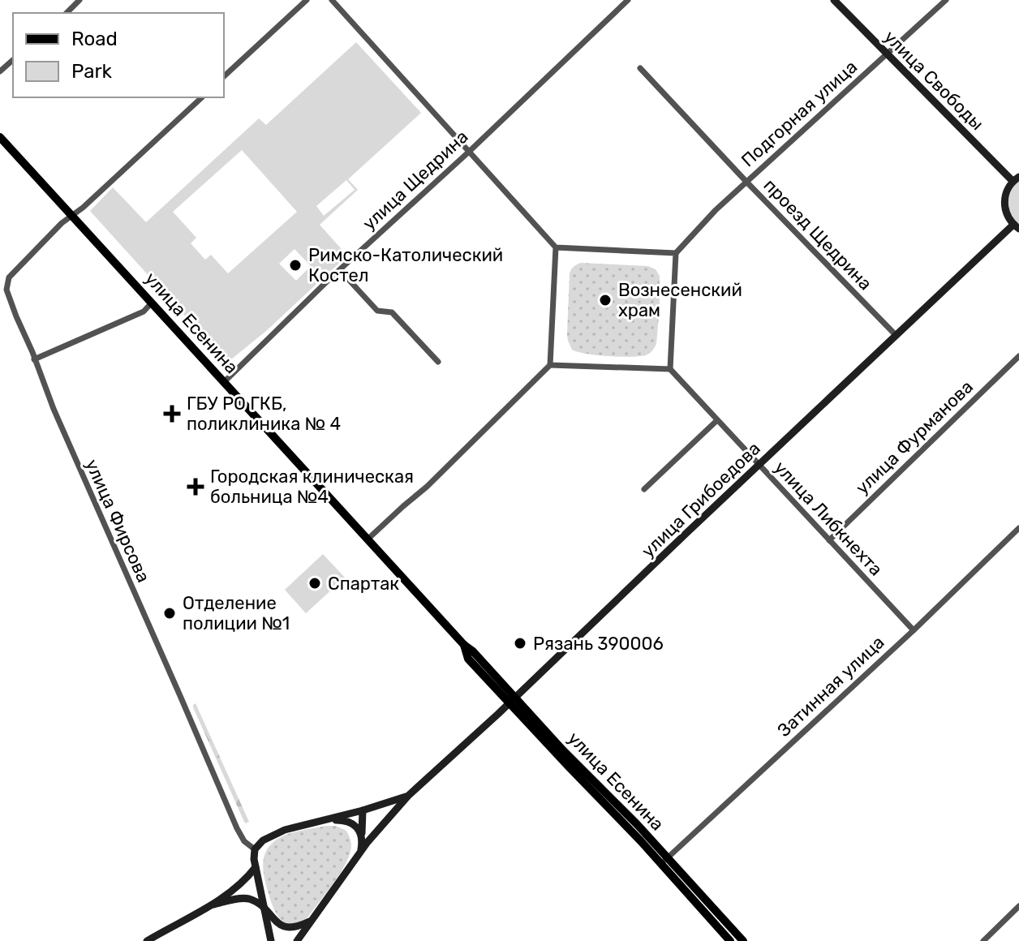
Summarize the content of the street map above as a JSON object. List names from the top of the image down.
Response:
{
  "streets": {
    "main road": ["улица Свободы", "улица Есенина", "улица Грибоедова"],
    "street": [
      "Подгорная улица",
      "улица Щедрина",
      "проезд Щедрина",
      "улица Фурманова",
      "улица Либкнехта",
      "улица Фирсова",
      "Затинная улица"
    ]
  },
  "crossings": [
    ["улица Свободы", "Подгорная улица"],
    ["Подгорная улица", "проезд Щедрина"],
    ["улица Щедрина", "улица Есенина"],
    ["проезд Щедрина", "улица Грибоедова"],
    ["улица Есенина", "улица Грибоедова"],
    ["улица Есенина", "улица Фирсова"],
    ["улица Есенина", "Затинная улица"],
    ["улица Фурманова", "улица Либкнехта"],
    ["улица Грибоедова", "улица Либкнехта"],
    ["улица Грибоедова", "улица Фирсова"],
    ["улица Либкнехта", "Затинная улица"]
  ],
  "places": {
    "other": [
      "Римско-Католический Костел",
      "Вознесенский храм",
      "Спартак",
      "Отделение полиции №1",
      "Рязань 390006"
    ],
    "health": ["ГБУ РО ГКБ, поликлиника № 4", "Городская клиническая больница №4"]
  },
  "legend": ["Road", "Park"]
}
